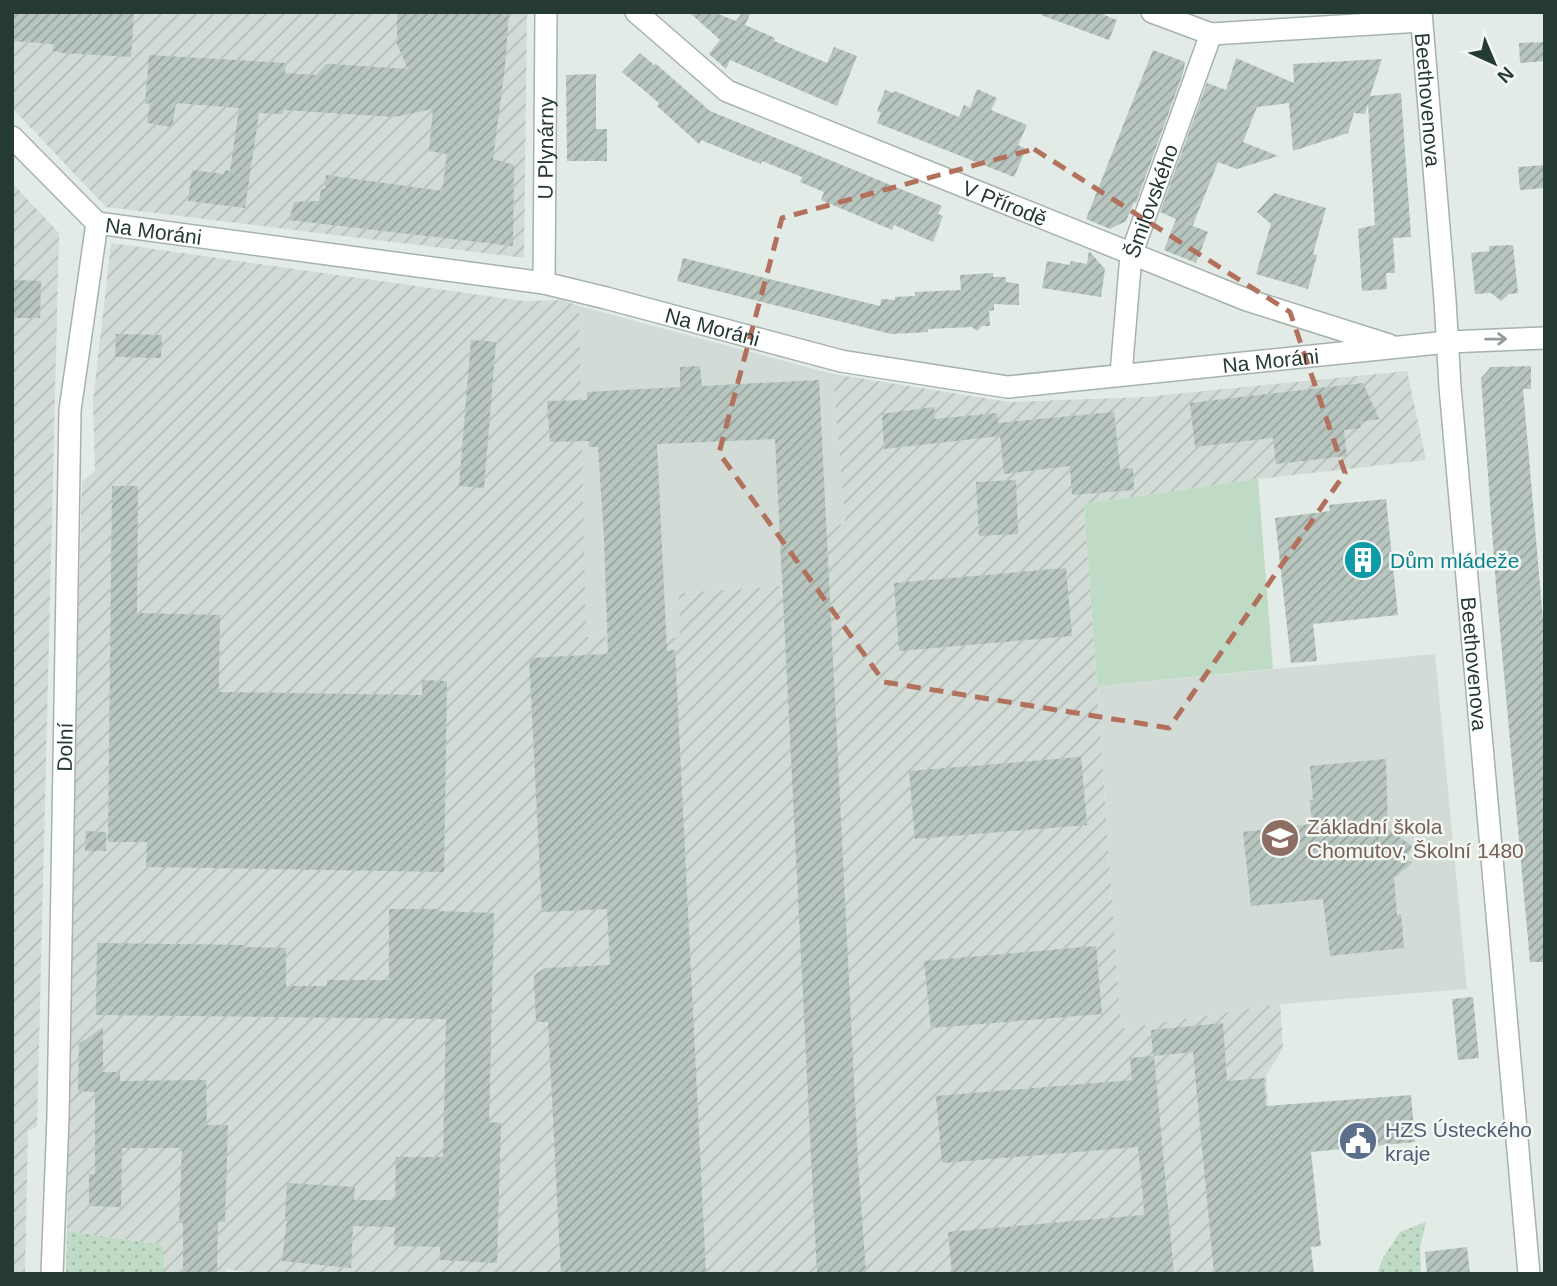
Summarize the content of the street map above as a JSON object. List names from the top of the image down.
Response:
{
  "streets": {
    "street": [
      "Beethovenova",
      "U Plynárny",
      "Šmilovského",
      "V Přírodě",
      "Na Moráni",
      "Dolní"
    ]
  },
  "crossings": [
    ["Beethovenova", "Na Moráni"],
    ["U Plynárny", "Na Moráni"],
    ["Šmilovského", "V Přírodě"],
    ["Šmilovského", "Na Moráni"],
    ["V Přírodě", "Na Moráni"],
    ["Na Moráni", "Dolní"]
  ],
  "places": {
    "building": ["Dům mládeže"],
    "school or university": ["Základní škola Chomutov, Školní 1480"],
    "public building": ["HZS Ústeckého kraje"]
  },
  "north": "bottom right"
}
